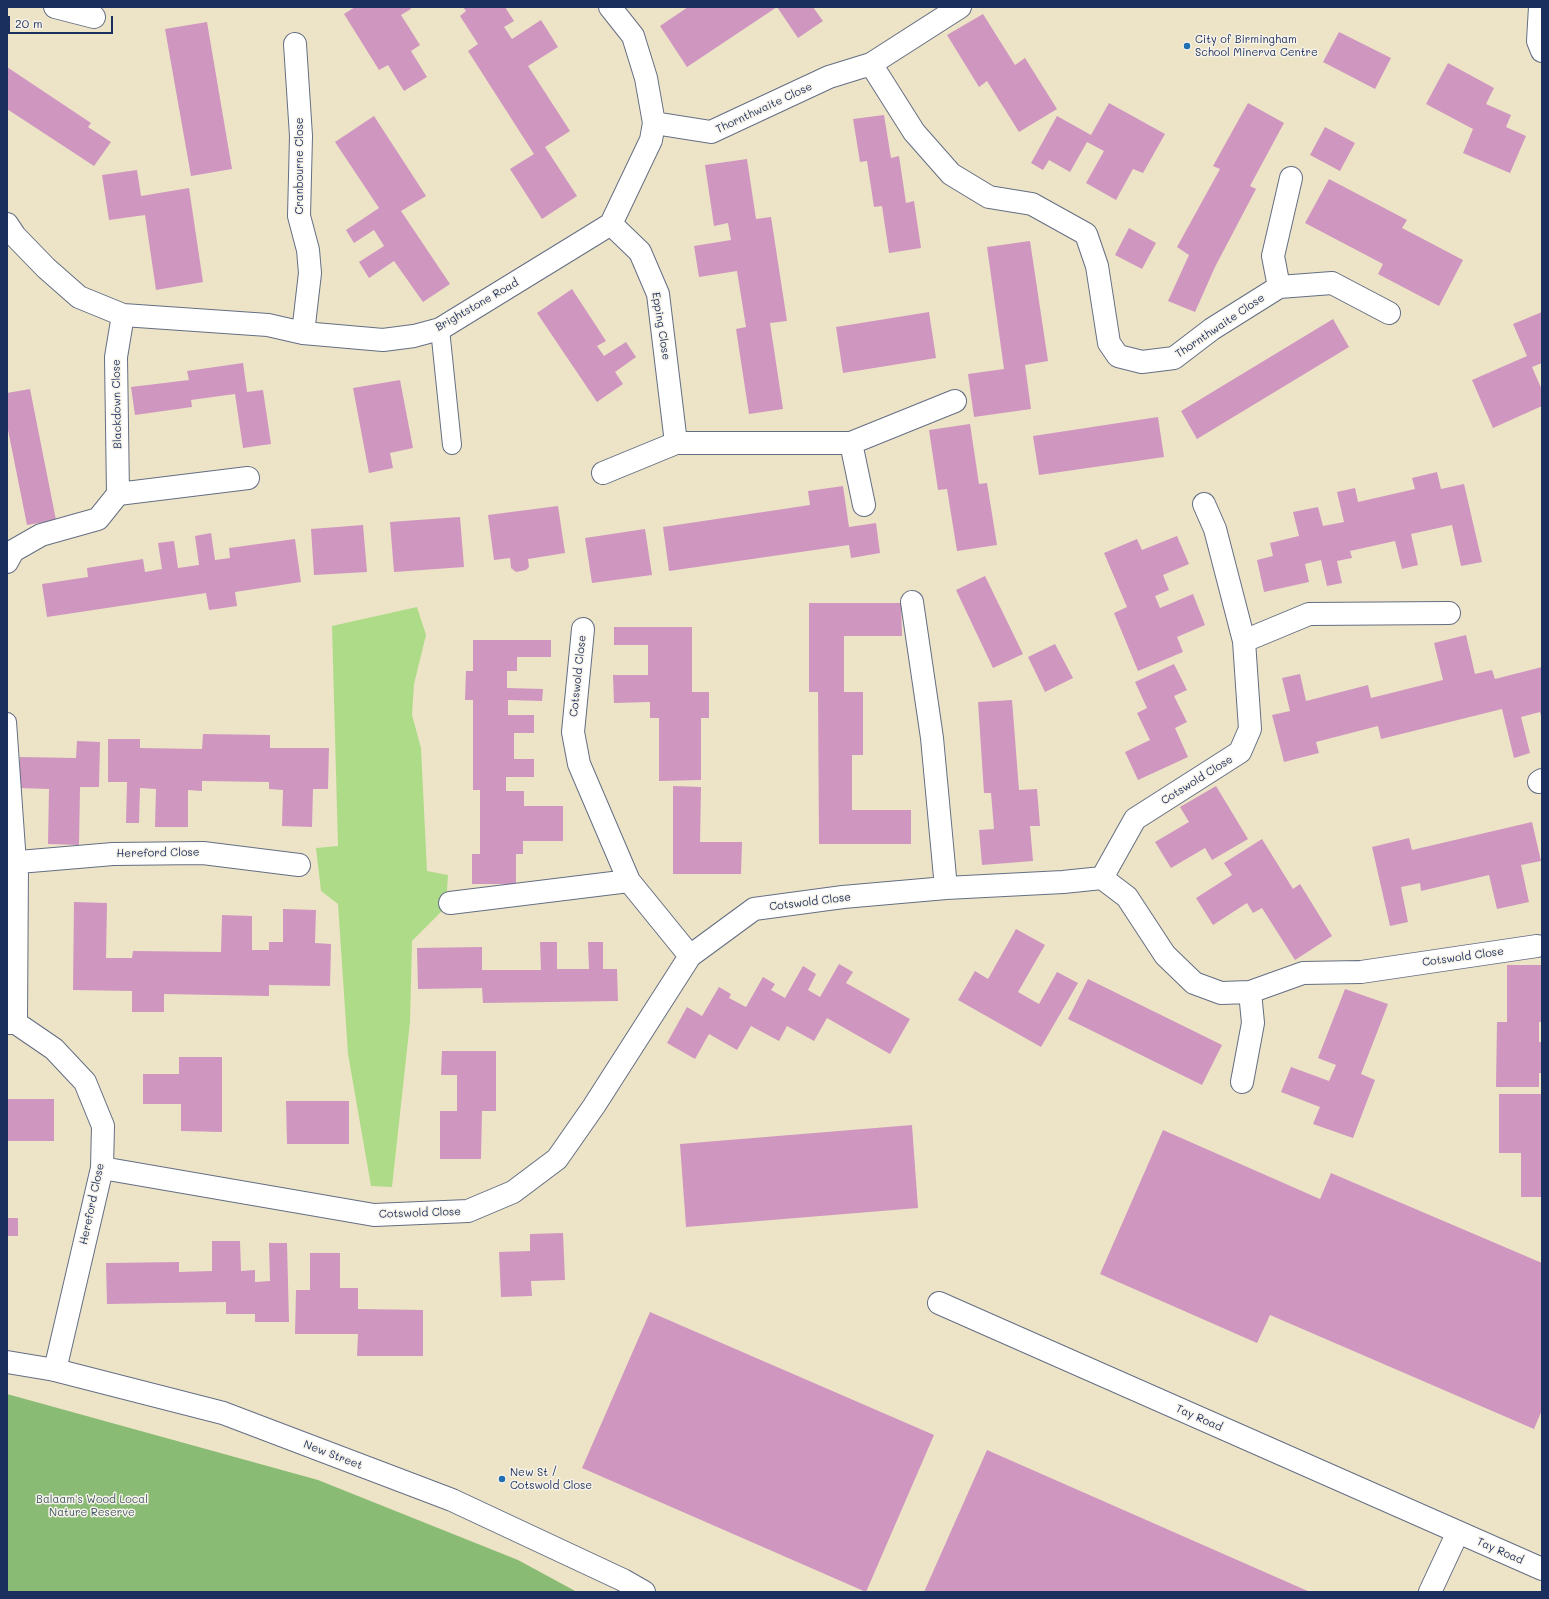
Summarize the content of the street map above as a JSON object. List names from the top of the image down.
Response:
{
  "streets": {
    "street": [
      "Thornthwaite Close",
      "Cranbourne Close",
      "Brightstone Road",
      "Epping Close",
      "Blackdown Close",
      "Cotswold Close",
      "Hereford Close",
      "Tay Road",
      "New Street"
    ]
  },
  "crossings": [
    ["Cranbourne Close", "Brightstone Road"],
    ["Brightstone Road", "Epping Close"],
    ["Brightstone Road", "Blackdown Close"],
    ["Cotswold Close", "Hereford Close"],
    ["Hereford Close", "New Street"]
  ],
  "parks": ["Balaam's Wood Local Nature Reserve"],
  "places": ["City of Birmingham School Minerva Centre", "New St / Cotswold Close"],
  "scale_bar": "20 m"
}
